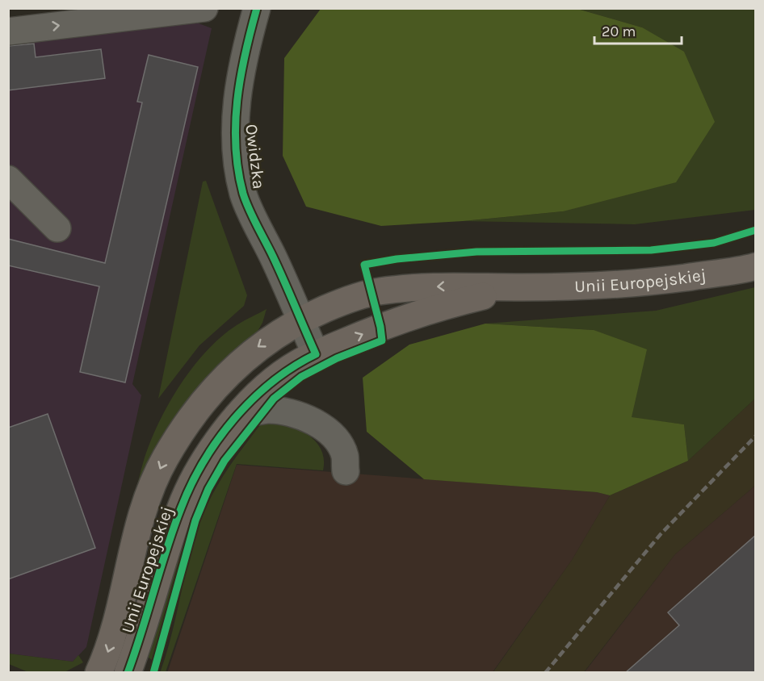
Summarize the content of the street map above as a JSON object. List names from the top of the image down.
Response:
{
  "streets": {
    "main road": ["Unii Europejskiej"],
    "street": ["Owidzka"]
  },
  "crossings": [
    ["Owidzka", "Unii Europejskiej"]
  ],
  "scale_bar": "20 m"
}
